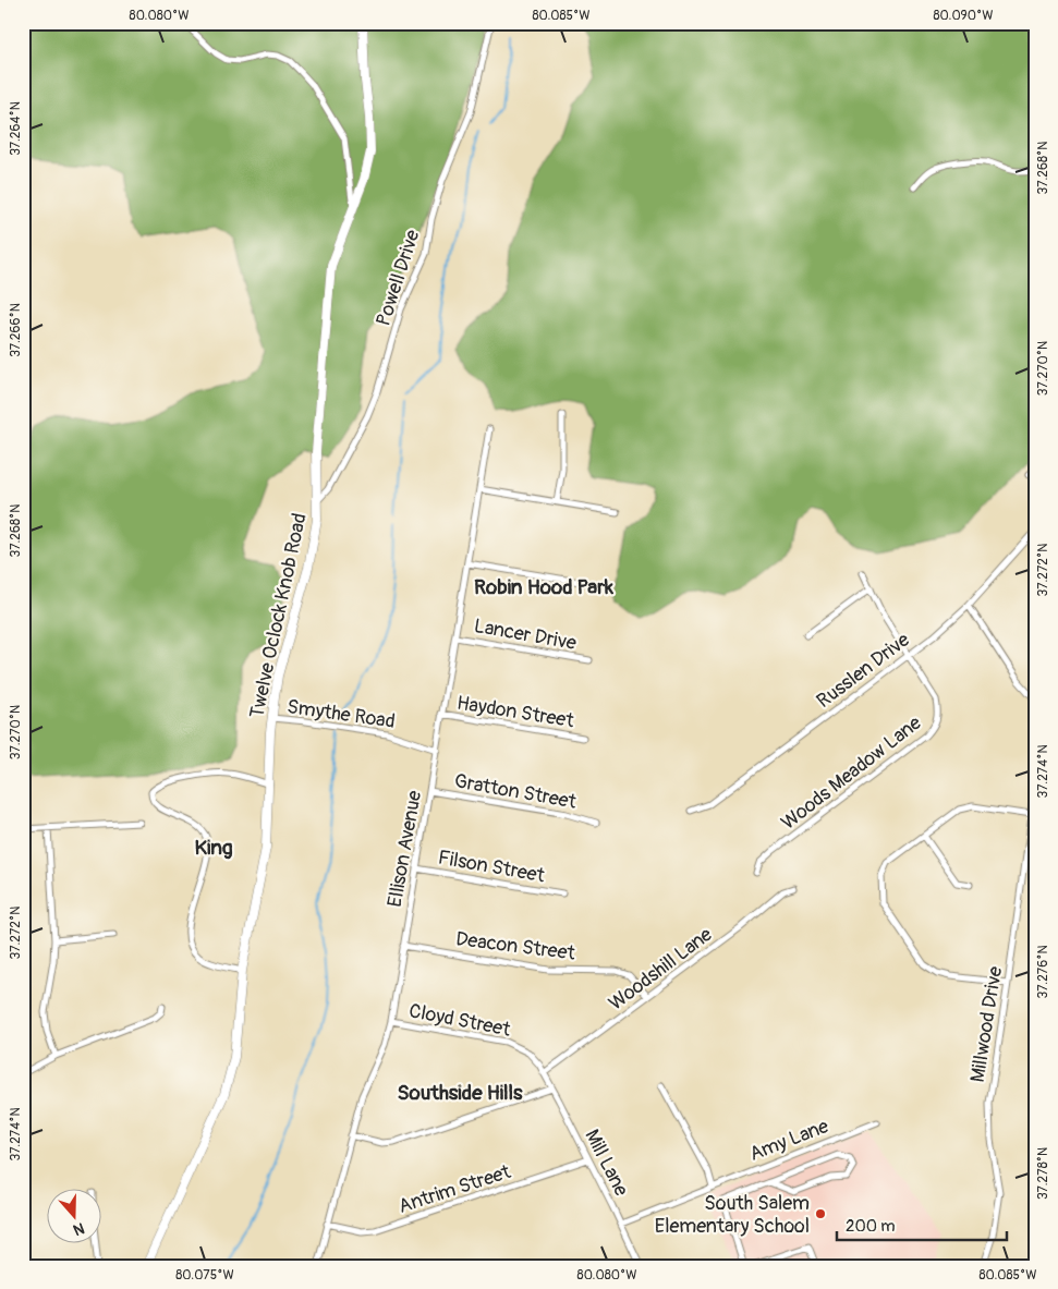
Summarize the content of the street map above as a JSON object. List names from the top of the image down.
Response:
{
  "streets": {
    "street": [
      "Powell Drive",
      "Twelve Oclock Knob Road",
      "Lancer Drive",
      "Russlen Drive",
      "Haydon Street",
      "Smythe Road",
      "Woods Meadow Lane",
      "Gratton Street",
      "Ellison Avenue",
      "Filson Street",
      "Deacon Street",
      "Woodshill Lane",
      "Cloyd Street",
      "Millwood Drive",
      "Amy Lane",
      "Mill Lane",
      "Antrim Street"
    ]
  },
  "crossings": [
    ["Powell Drive", "Twelve Oclock Knob Road"],
    ["Twelve Oclock Knob Road", "Smythe Road"],
    ["Lancer Drive", "Ellison Avenue"],
    ["Russlen Drive", "Woods Meadow Lane"],
    ["Haydon Street", "Ellison Avenue"],
    ["Smythe Road", "Ellison Avenue"],
    ["Gratton Street", "Ellison Avenue"],
    ["Ellison Avenue", "Filson Street"],
    ["Ellison Avenue", "Deacon Street"],
    ["Ellison Avenue", "Cloyd Street"],
    ["Ellison Avenue", "Antrim Street"],
    ["Deacon Street", "Woodshill Lane"],
    ["Woodshill Lane", "Cloyd Street"],
    ["Woodshill Lane", "Mill Lane"],
    ["Cloyd Street", "Mill Lane"],
    ["Amy Lane", "Mill Lane"],
    ["Mill Lane", "Antrim Street"]
  ],
  "districts": ["Robin Hood Park", "King", "Southside Hills"],
  "places": ["South Salem Elementary School"],
  "scale_bar": "200 m",
  "north": "bottom",
  "coordinates": [
    "80.080°W",
    "80.085°W",
    "80.090°W",
    "37.264°N",
    "37.268°N",
    "37.266°N",
    "37.270°N",
    "37.272°N",
    "37.274°N",
    "37.276°N",
    "37.278°N",
    "80.075°W"
  ]
}
